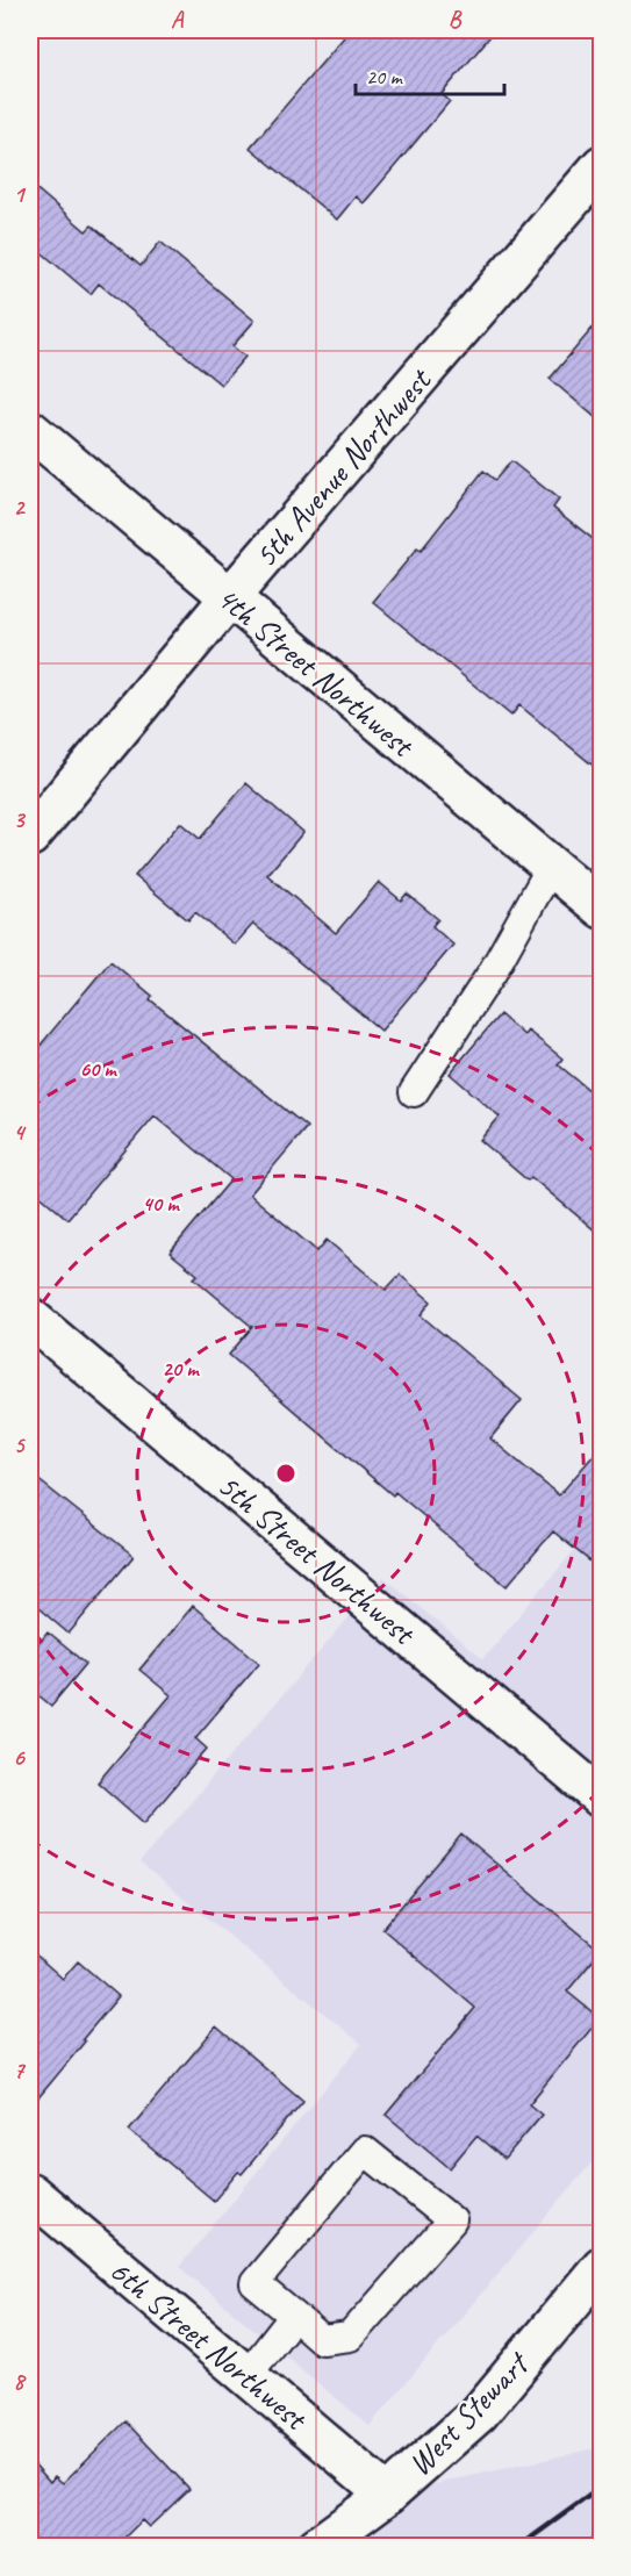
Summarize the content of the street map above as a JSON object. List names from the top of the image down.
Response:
{
  "streets": {
    "street": [
      "5th Avenue Northwest",
      "4th Street Northwest",
      "5th Street Northwest",
      "6th Street Northwest",
      "West Stewart"
    ]
  },
  "crossings": [
    ["5th Avenue Northwest", "4th Street Northwest"],
    ["6th Street Northwest", "West Stewart"]
  ],
  "scale_bar": "20 m",
  "grid": {
    "columns": ["A", "B"],
    "rows": [
      "1",
      "2",
      "3",
      "4",
      "5",
      "6",
      "7",
      "8"
    ]
  },
  "rings": ["60 m", "40 m", "20 m"]
}
